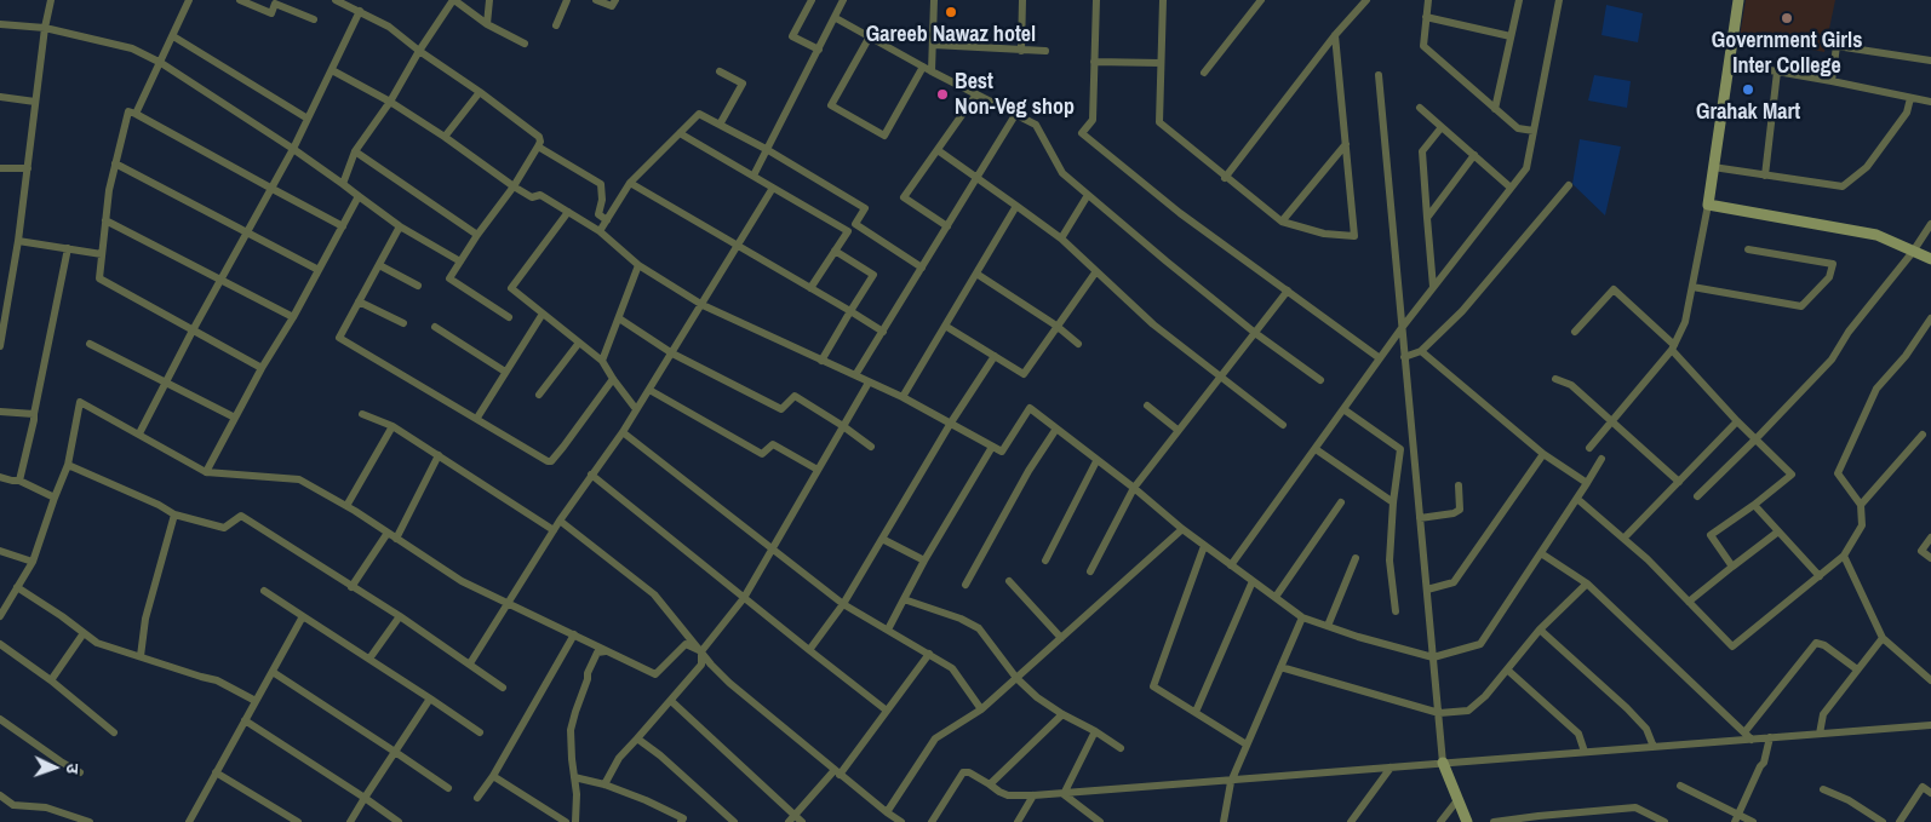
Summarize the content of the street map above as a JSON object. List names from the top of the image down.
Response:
{
  "places": [
    "Gareeb Nawaz hotel",
    "Government Girls Inter College",
    "Grahak Mart",
    "Best Non-Veg shop"
  ],
  "north": "right"
}
